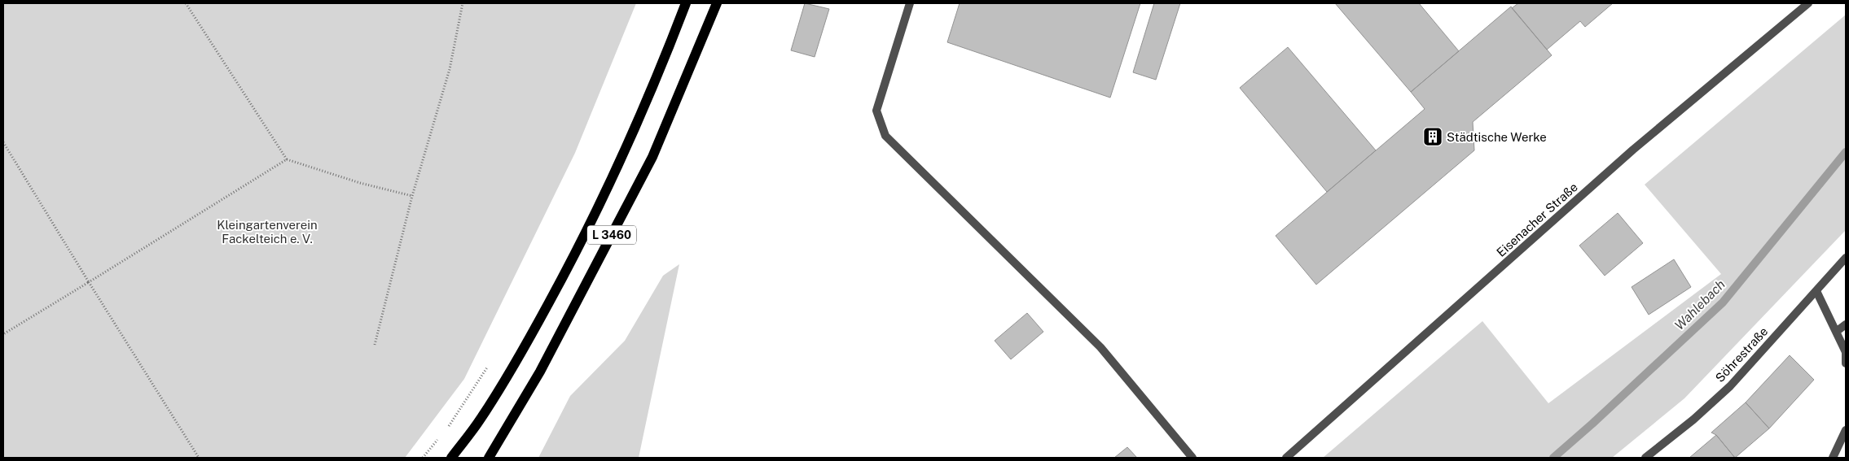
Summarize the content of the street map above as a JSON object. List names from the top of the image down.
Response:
{
  "streets": {
    "main road": ["L 3460"],
    "street": ["Eisenacher Straße", "Söhrestraße"]
  },
  "water": ["Wahlebach"],
  "parks": ["Kleingartenverein Fackelteich e. V."],
  "places": {
    "building": ["Städtische Werke"]
  }
}
